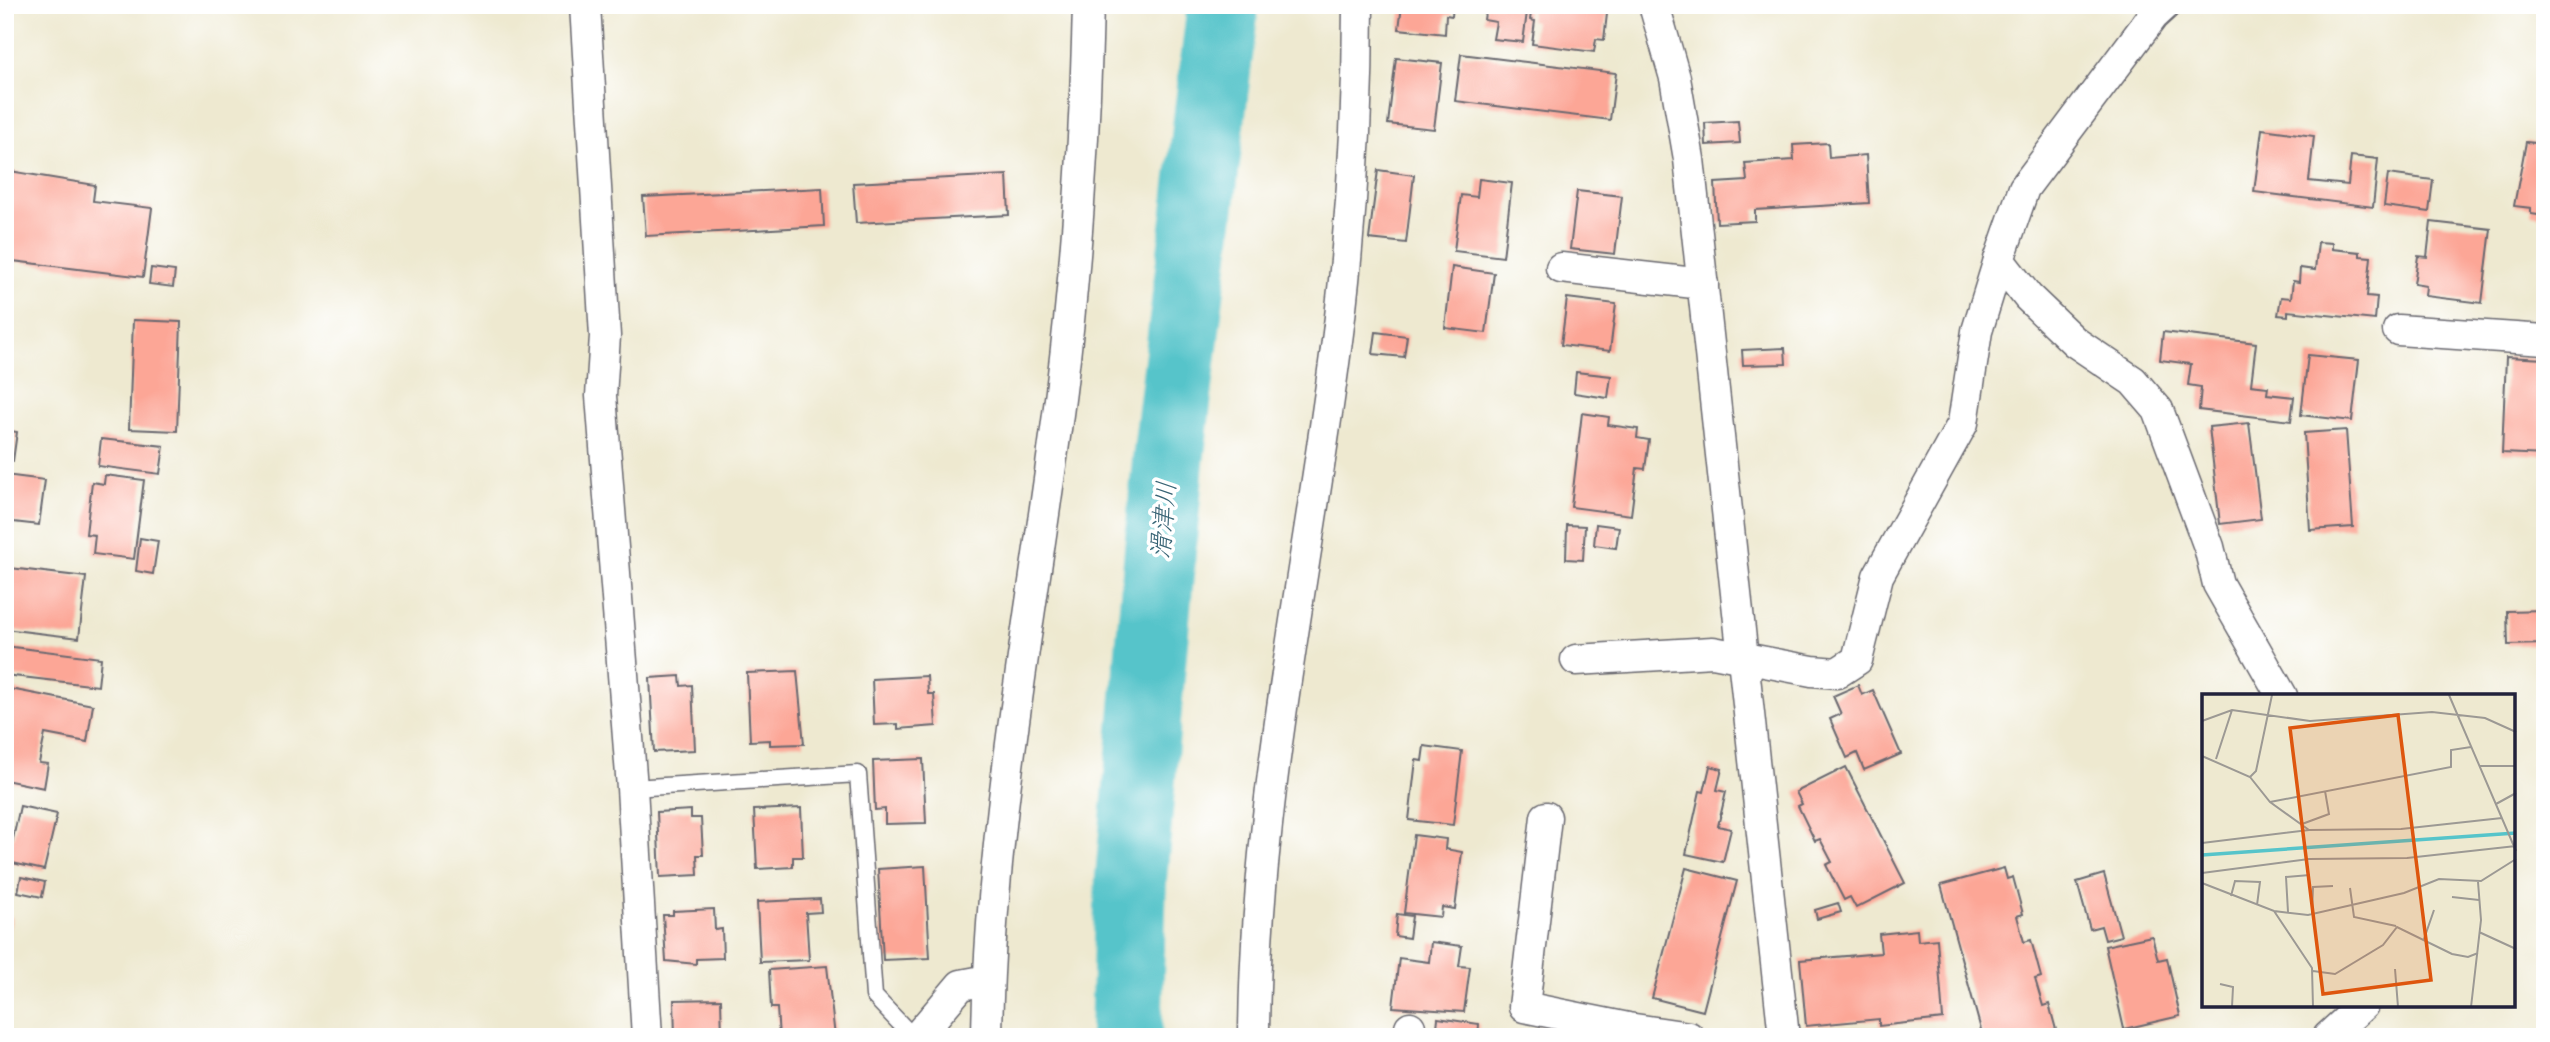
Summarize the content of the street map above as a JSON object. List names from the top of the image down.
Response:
{
  "water": ["滑津川"]
}
